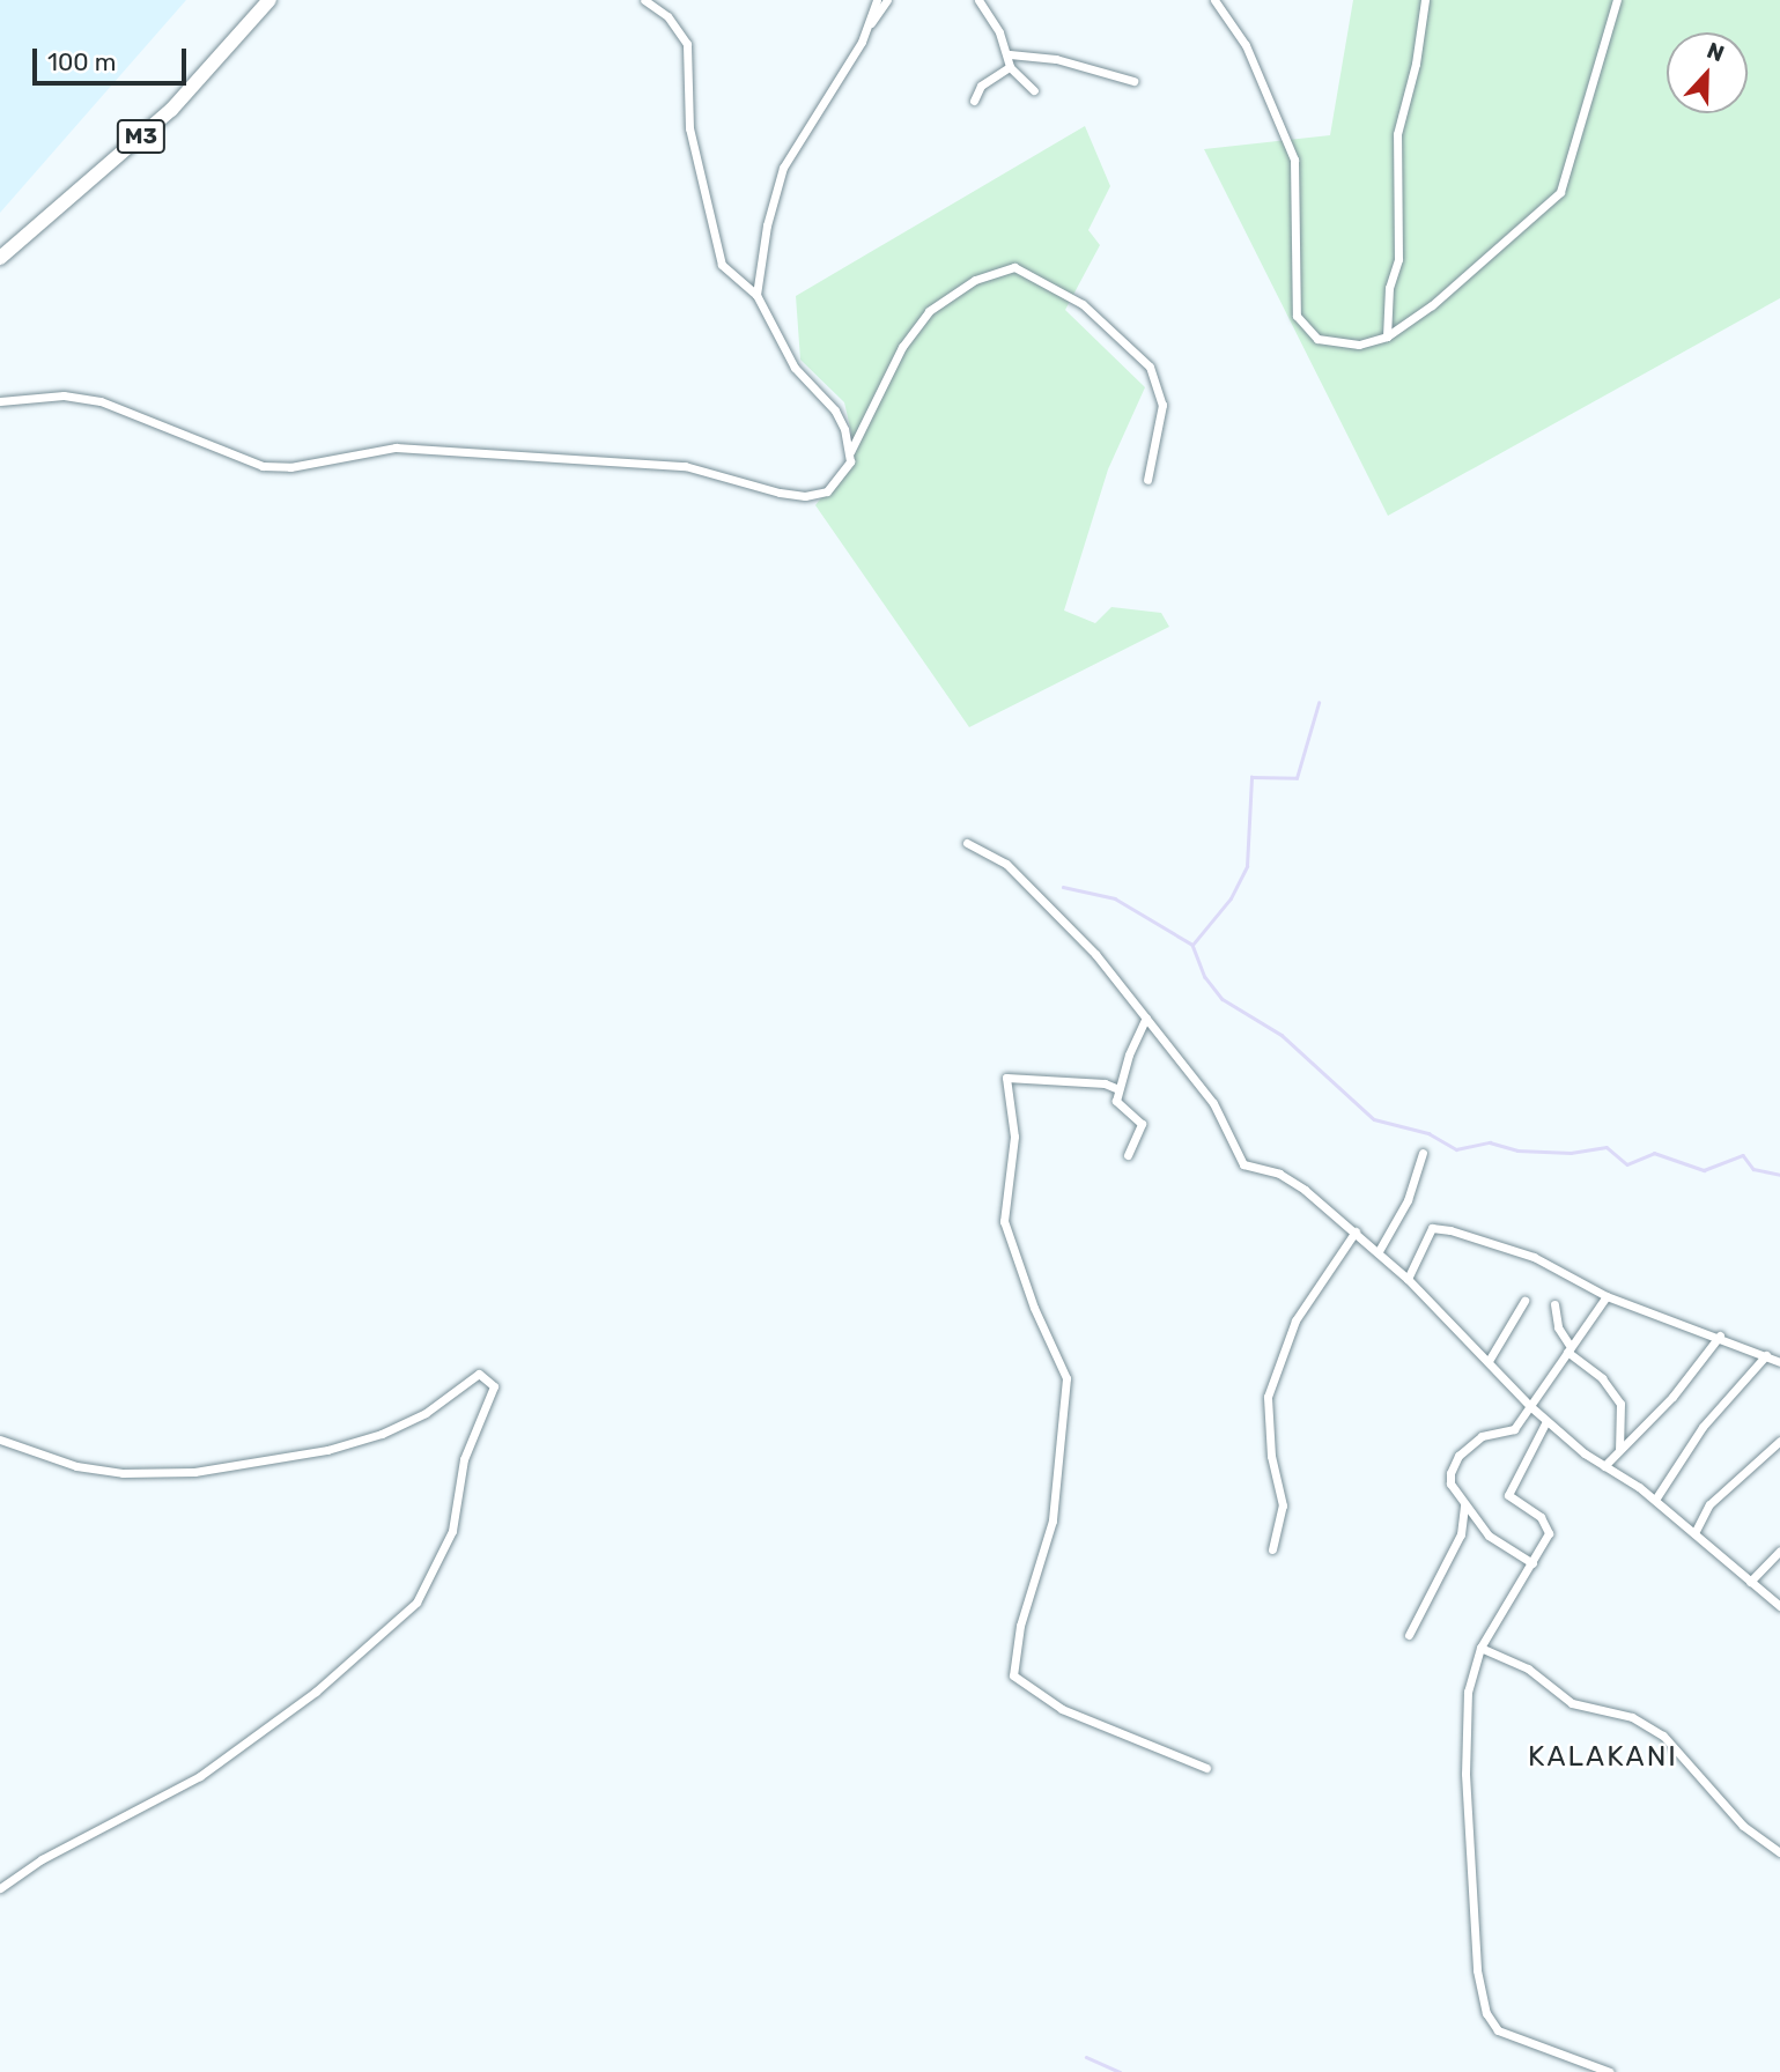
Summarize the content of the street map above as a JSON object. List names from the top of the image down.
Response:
{
  "streets": {
    "highway": ["M3"]
  },
  "districts": ["KALAKANI"],
  "scale_bar": "100 m",
  "north": "top"
}
